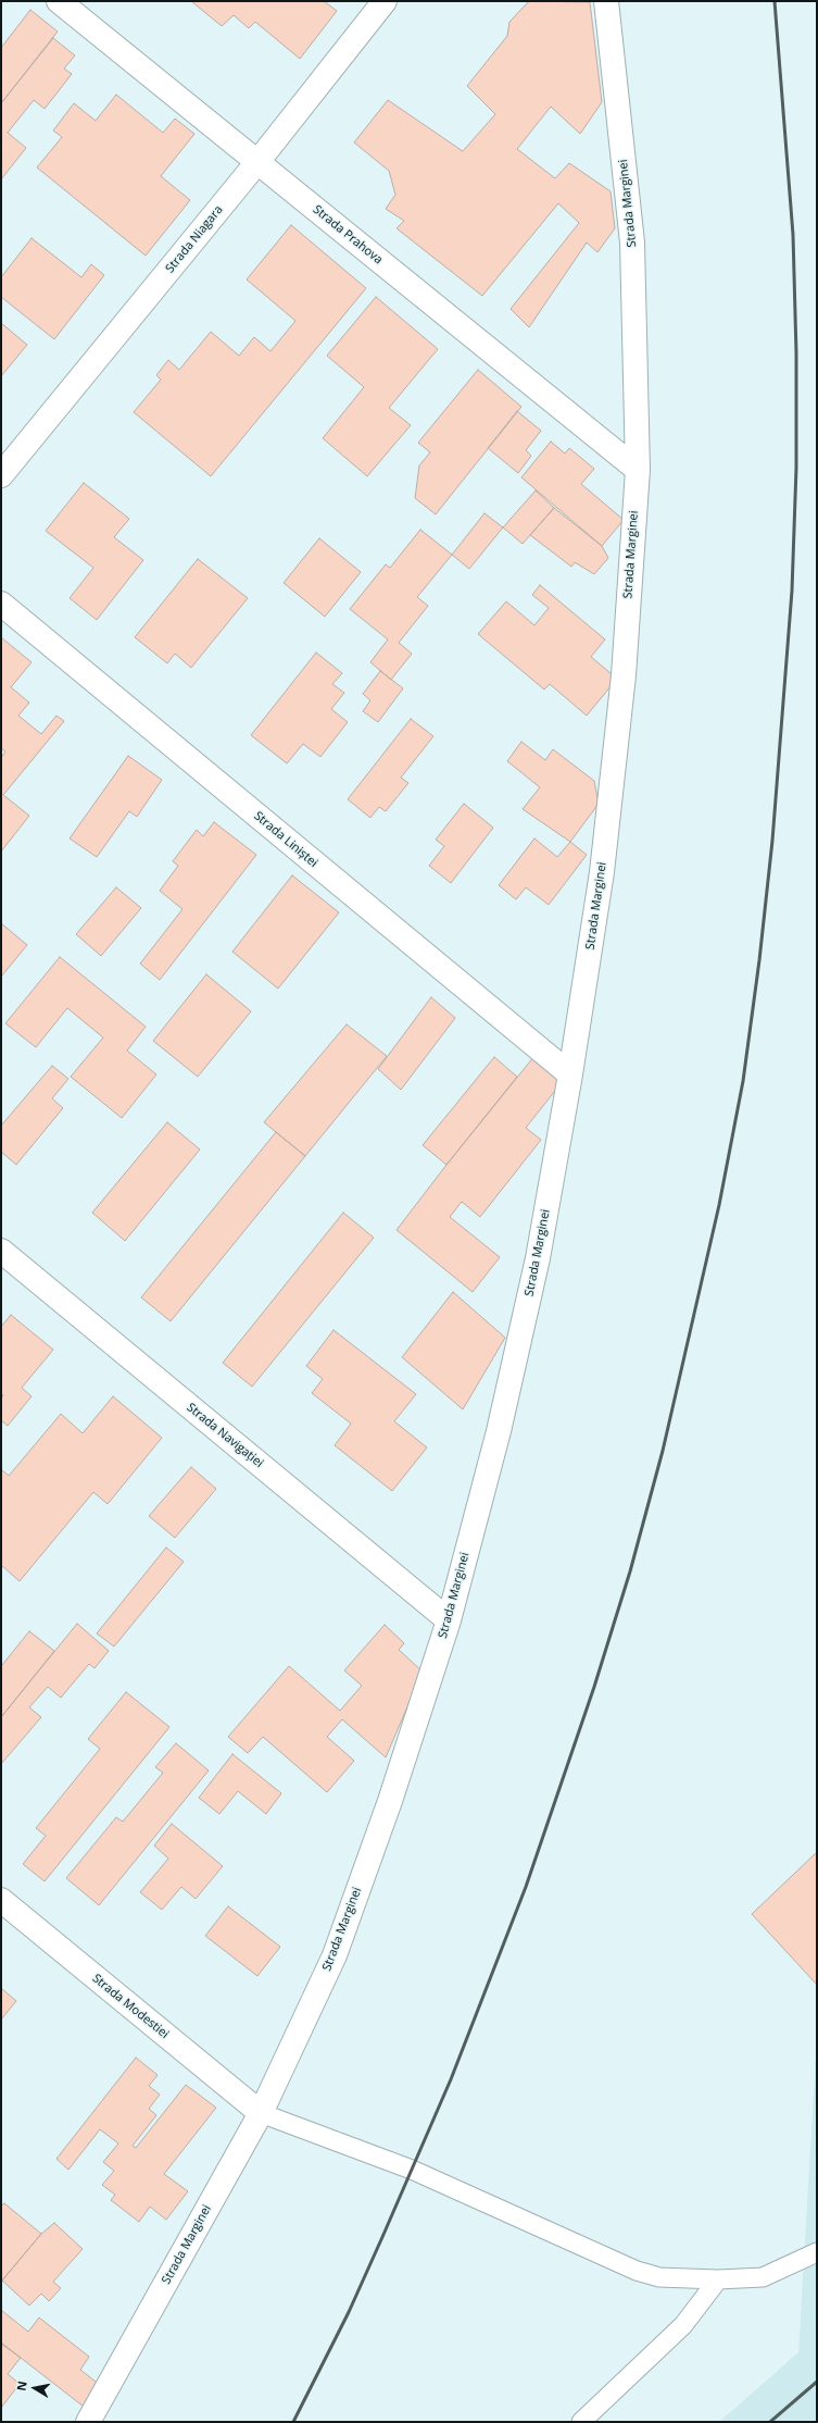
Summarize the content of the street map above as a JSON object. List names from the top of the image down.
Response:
{
  "streets": {
    "street": [
      "Strada Marginei",
      "Strada Prahova",
      "Strada Niagara",
      "Strada Liniștei",
      "Strada Navigației",
      "Strada Modestiei"
    ]
  },
  "crossings": [
    ["Strada Marginei", "Strada Prahova"],
    ["Strada Marginei", "Strada Liniștei"],
    ["Strada Marginei", "Strada Navigației"],
    ["Strada Marginei", "Strada Modestiei"],
    ["Strada Prahova", "Strada Niagara"]
  ],
  "north": "left"
}
